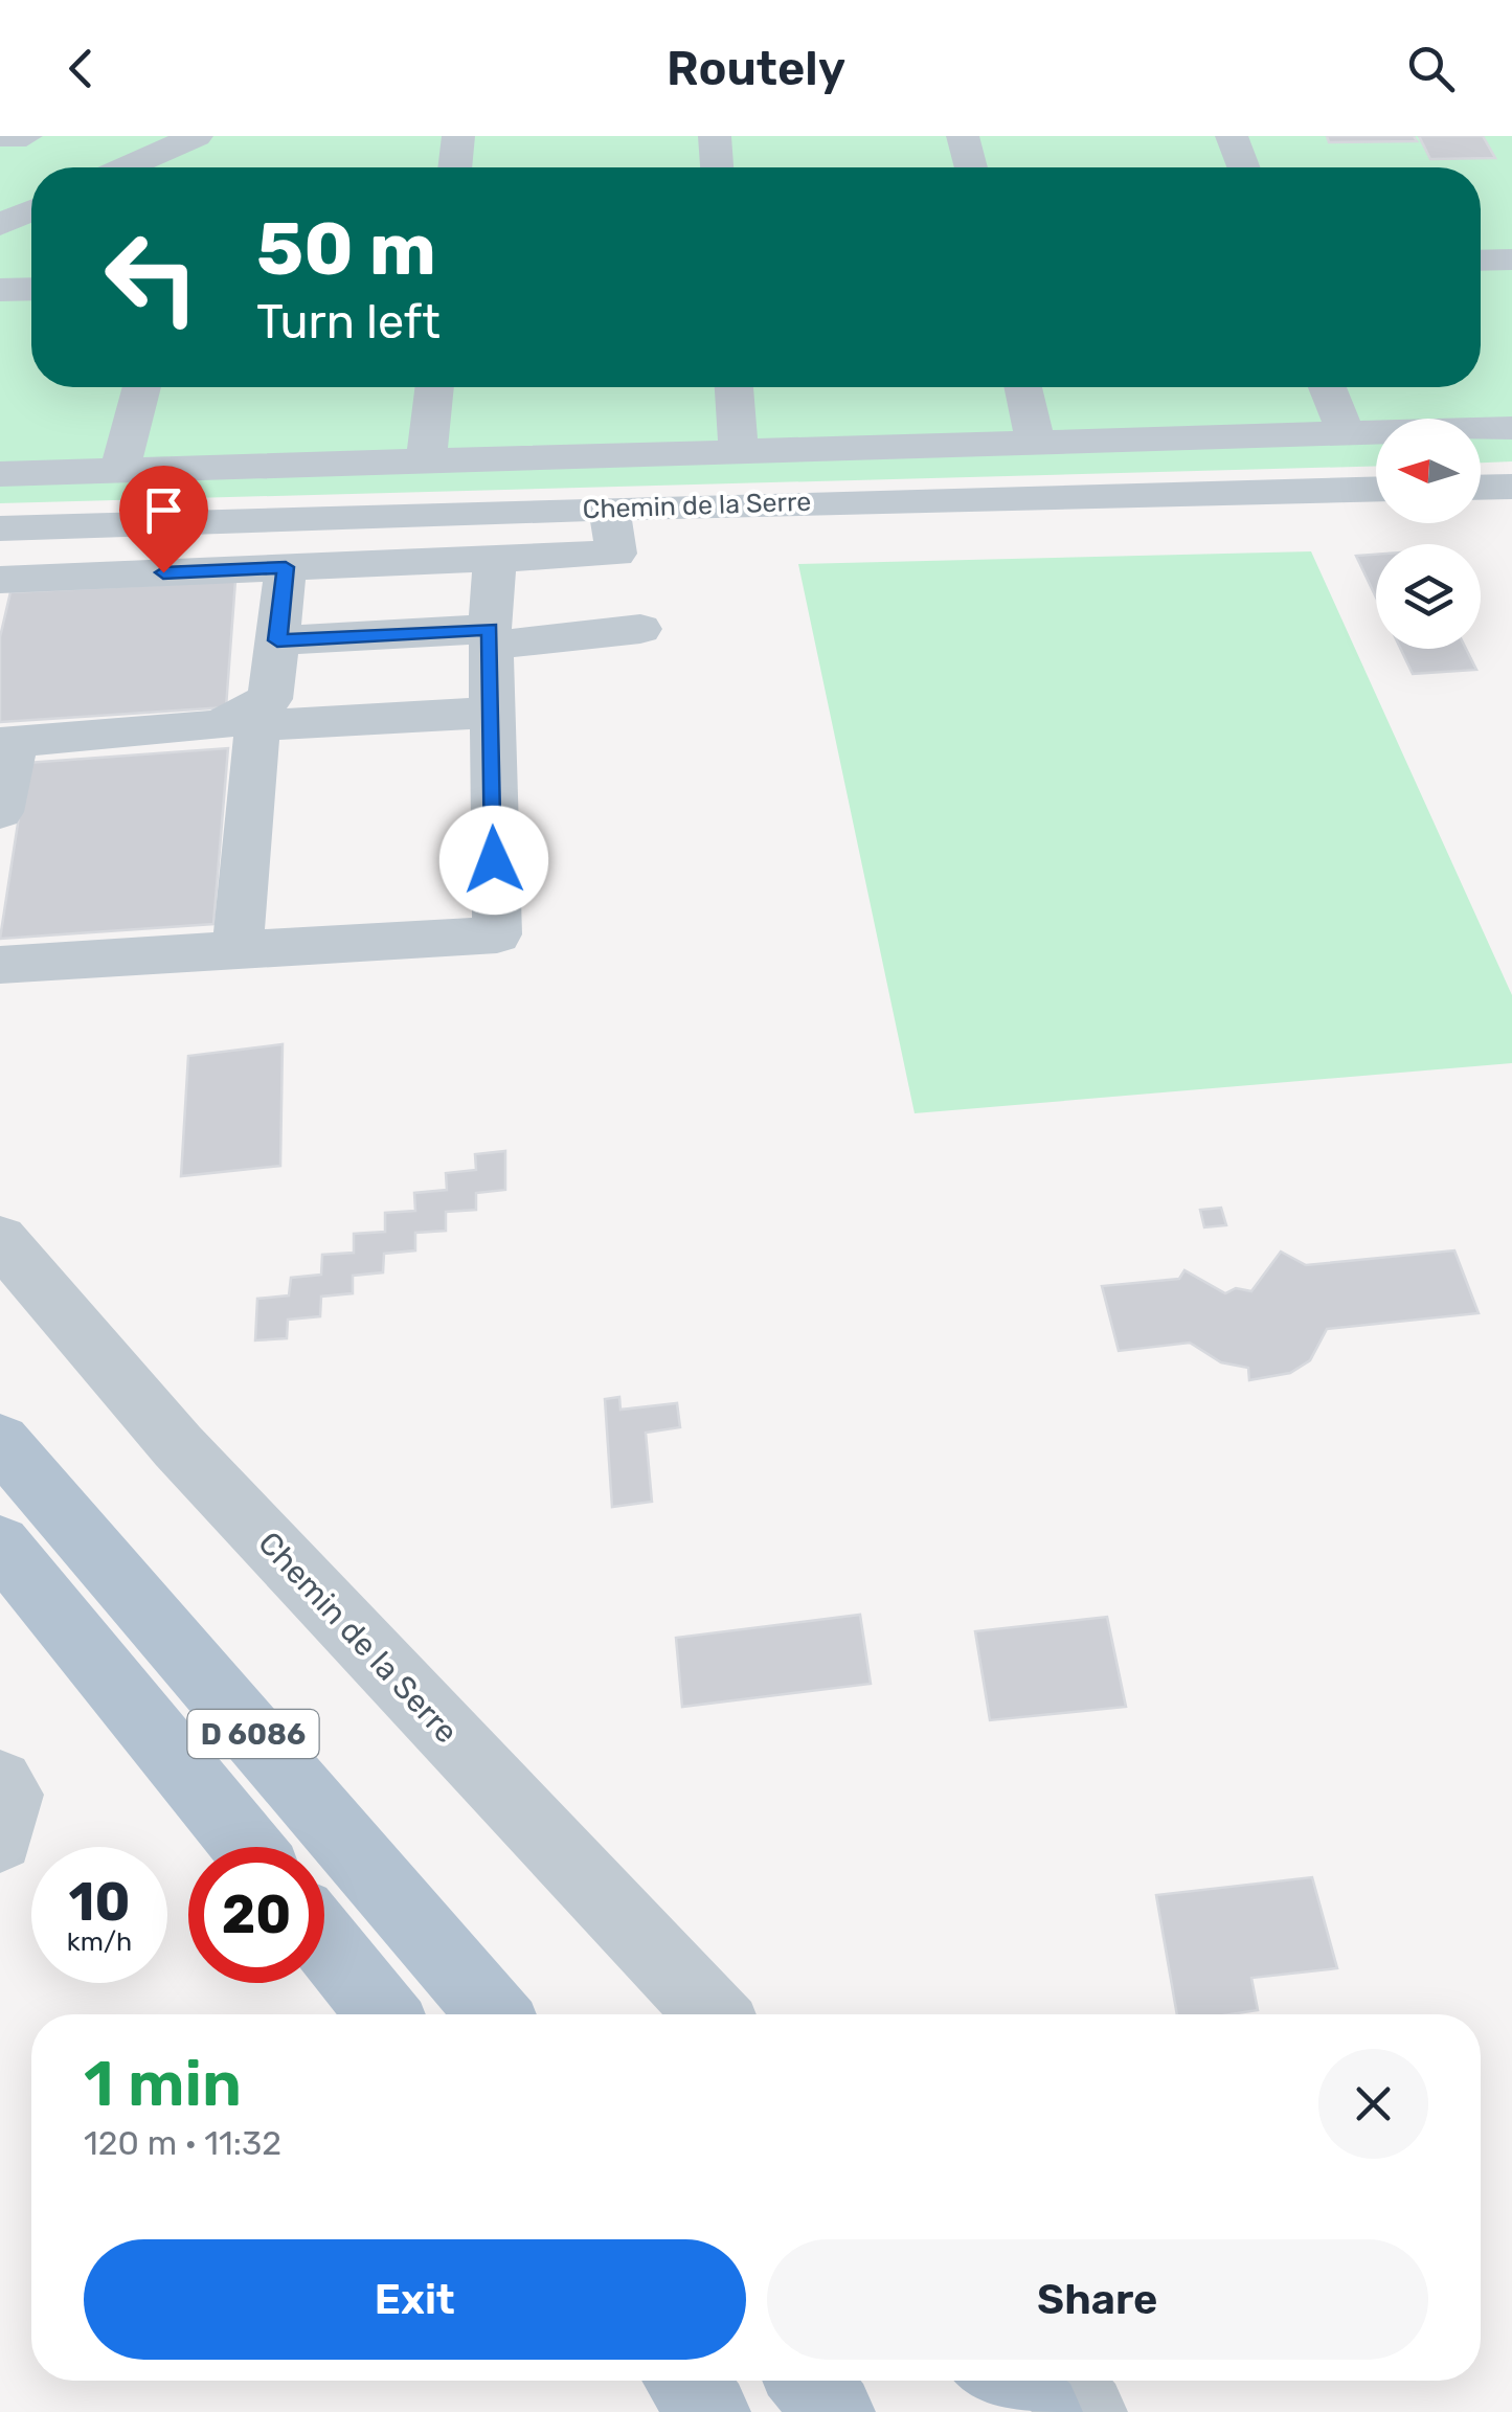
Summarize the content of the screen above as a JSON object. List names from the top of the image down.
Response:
{
  "streets": {
    "main road": ["D 6086"],
    "street": ["Chemin de la Serre"]
  },
  "north": "left",
  "page": {
    "header": "Routely",
    "turn": ["50 m", "Turn left"],
    "speed": "10 km/h",
    "limit": "20",
    "heading": ["1 min", "120 m · 11:32"],
    "buttons": ["Exit", "Share"]
  }
}
